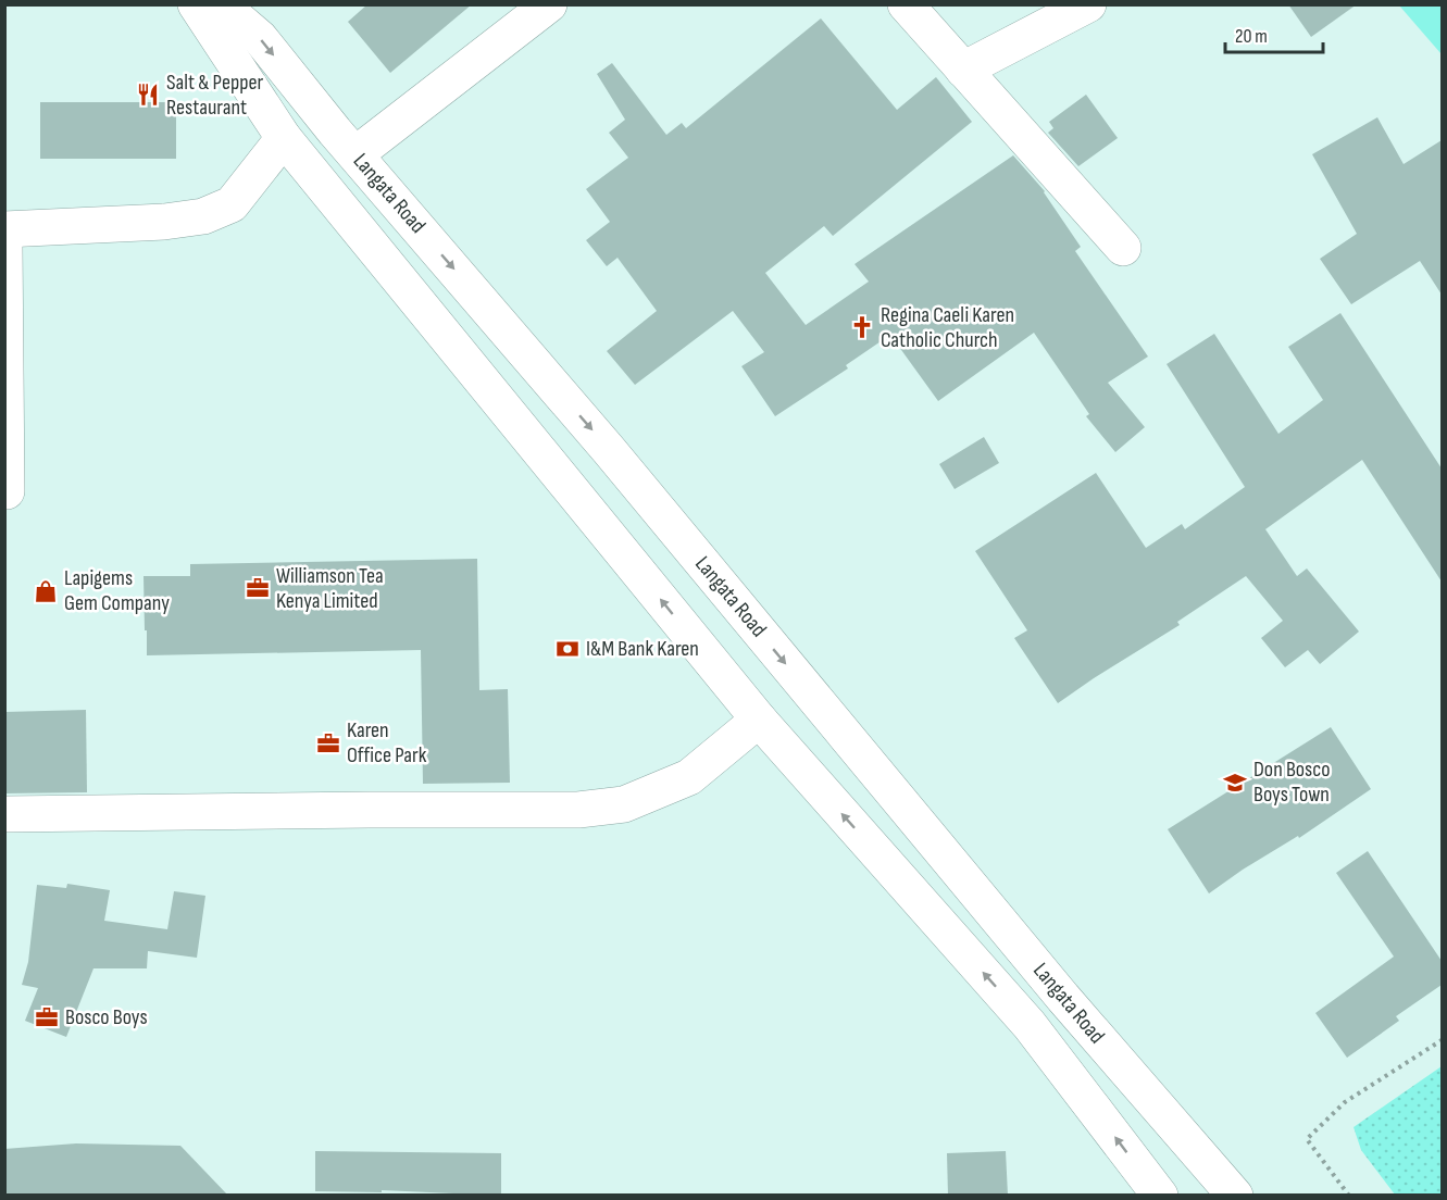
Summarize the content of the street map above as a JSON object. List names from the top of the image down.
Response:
{
  "streets": {
    "main road": ["Langata Road"]
  },
  "places": {
    "restaurant": ["Salt & Pepper Restaurant"],
    "church": ["Regina Caeli Karen Catholic Church"],
    "office": ["Williamson Tea Kenya Limited", "Karen Office Park", "Bosco Boys"],
    "shop": ["Lapigems Gem Company"],
    "bank": ["I&M Bank Karen"],
    "school or university": ["Don Bosco Boys Town"]
  },
  "scale_bar": "20 m"
}
